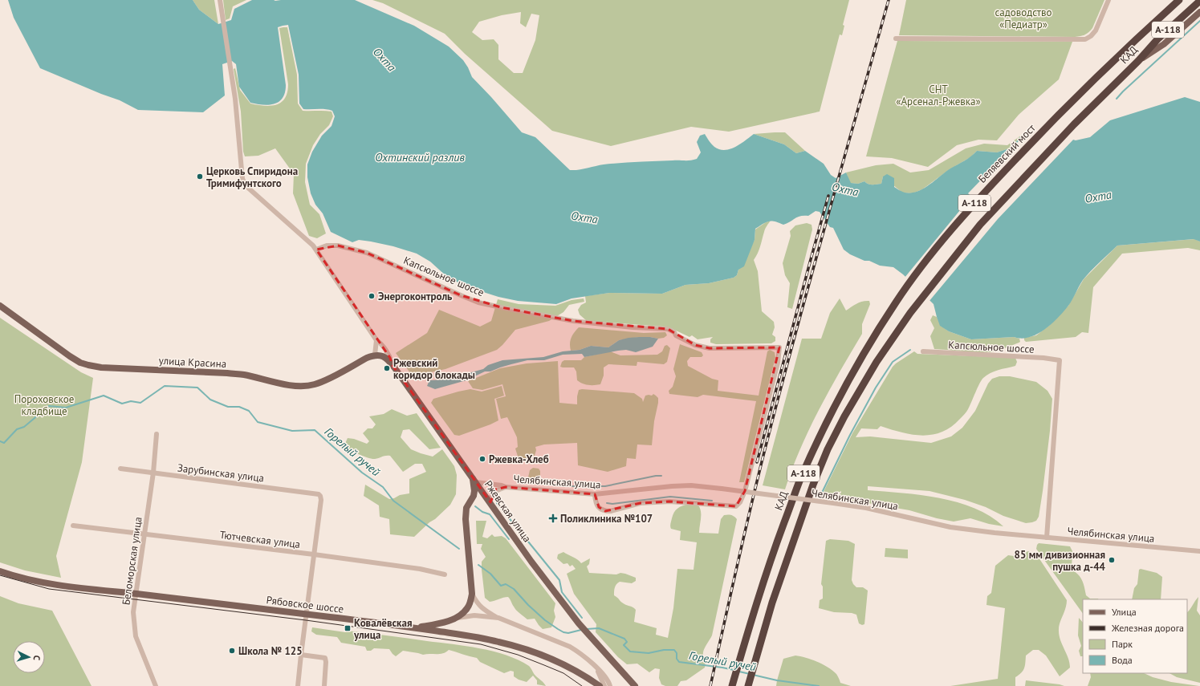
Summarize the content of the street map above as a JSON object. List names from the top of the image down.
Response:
{
  "streets": {
    "highway": ["А-118", "КАД", "Беляевский мост"],
    "main road": ["улица Красина", "Ржевская улица", "Рябовское шоссе"],
    "street": [
      "Капсюльное шоссе",
      "Зарубинская улица",
      "Челябинская улица",
      "Тютчевская улица",
      "Беломорская улица"
    ]
  },
  "crossings": [
    ["КАД", "Беляевский мост"],
    ["Капсюльное шоссе", "Челябинская улица"],
    ["Капсюльное шоссе", "Ржевская улица"],
    ["Зарубинская улица", "Тютчевская улица"],
    ["Зарубинская улица", "Беломорская улица"],
    ["Челябинская улица", "Ржевская улица"],
    ["Тютчевская улица", "Беломорская улица"],
    ["Беломорская улица", "Рябовское шоссе"]
  ],
  "water": ["Охта", "Охтинский разлив", "Горелый ручей"],
  "parks": ["садоводство «Педиатр»", "СНТ «Арсенал-Ржевка»", "Пороховское кладбище"],
  "places": {
    "other": [
      "Церковь Спиридона Тримифунтского",
      "Энергоконтроль",
      "Ржевский коридор блокады",
      "Ржевка-Хлеб",
      "85 мм дивизионная пушка д-44",
      "Школа № 125"
    ],
    "health": ["Поликлиника №107"],
    "transit": ["Ковалёвская улица"]
  },
  "legend": [
    "Улица",
    "Железная дорога",
    "Парк",
    "Вода"
  ],
  "north": "right"
}
